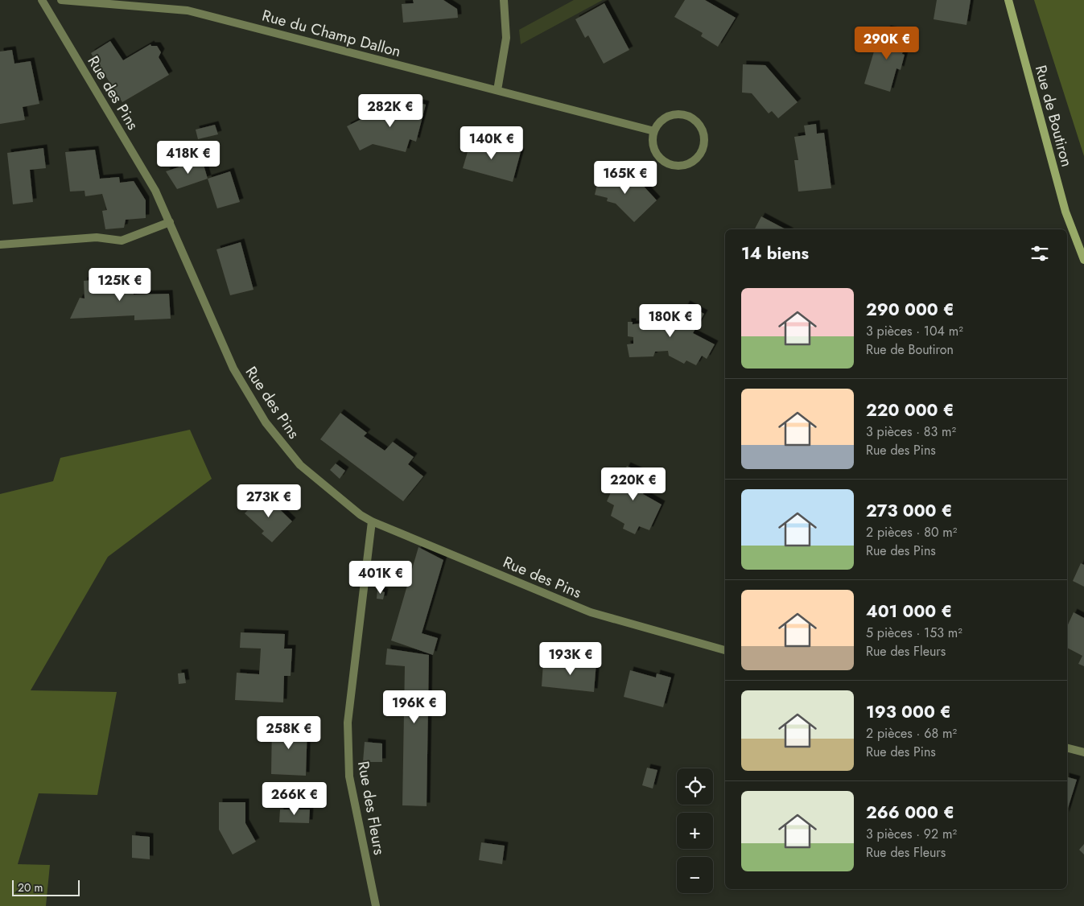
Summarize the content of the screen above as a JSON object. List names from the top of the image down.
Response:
{
  "streets": {
    "main road": ["Rue de Boutiron"],
    "street": ["Rue du Champ Dallon", "Rue des Pins", "Rue des Fleurs"]
  },
  "crossings": [
    ["Rue des Pins", "Rue des Fleurs"]
  ],
  "scale_bar": "20 m",
  "page": {
    "price": [
      "290K €",
      "282K €",
      "140K €",
      "418K €",
      "165K €",
      "125K €",
      "180K €",
      "220K €",
      "273K €",
      "401K €",
      "193K €",
      "196K €",
      "258K €",
      "266K €"
    ],
    "heading": "14 biens",
    "list": [
      {
        "name": "290 000 €",
        "note": "3 pièces · 104 m² · Rue de Boutiron"
      },
      {
        "name": "220 000 €",
        "note": "3 pièces · 83 m² · Rue des Pins"
      },
      {
        "name": "273 000 €",
        "note": "2 pièces · 80 m² · Rue des Pins"
      },
      {
        "name": "401 000 €",
        "note": "5 pièces · 153 m² · Rue des Fleurs"
      },
      {
        "name": "193 000 €",
        "note": "2 pièces · 68 m² · Rue des Pins"
      },
      {
        "name": "266 000 €",
        "note": "3 pièces · 92 m² · Rue des Fleurs"
      }
    ],
    "map_buttons": ["+", "−"],
    "scale": "20 m"
  }
}
